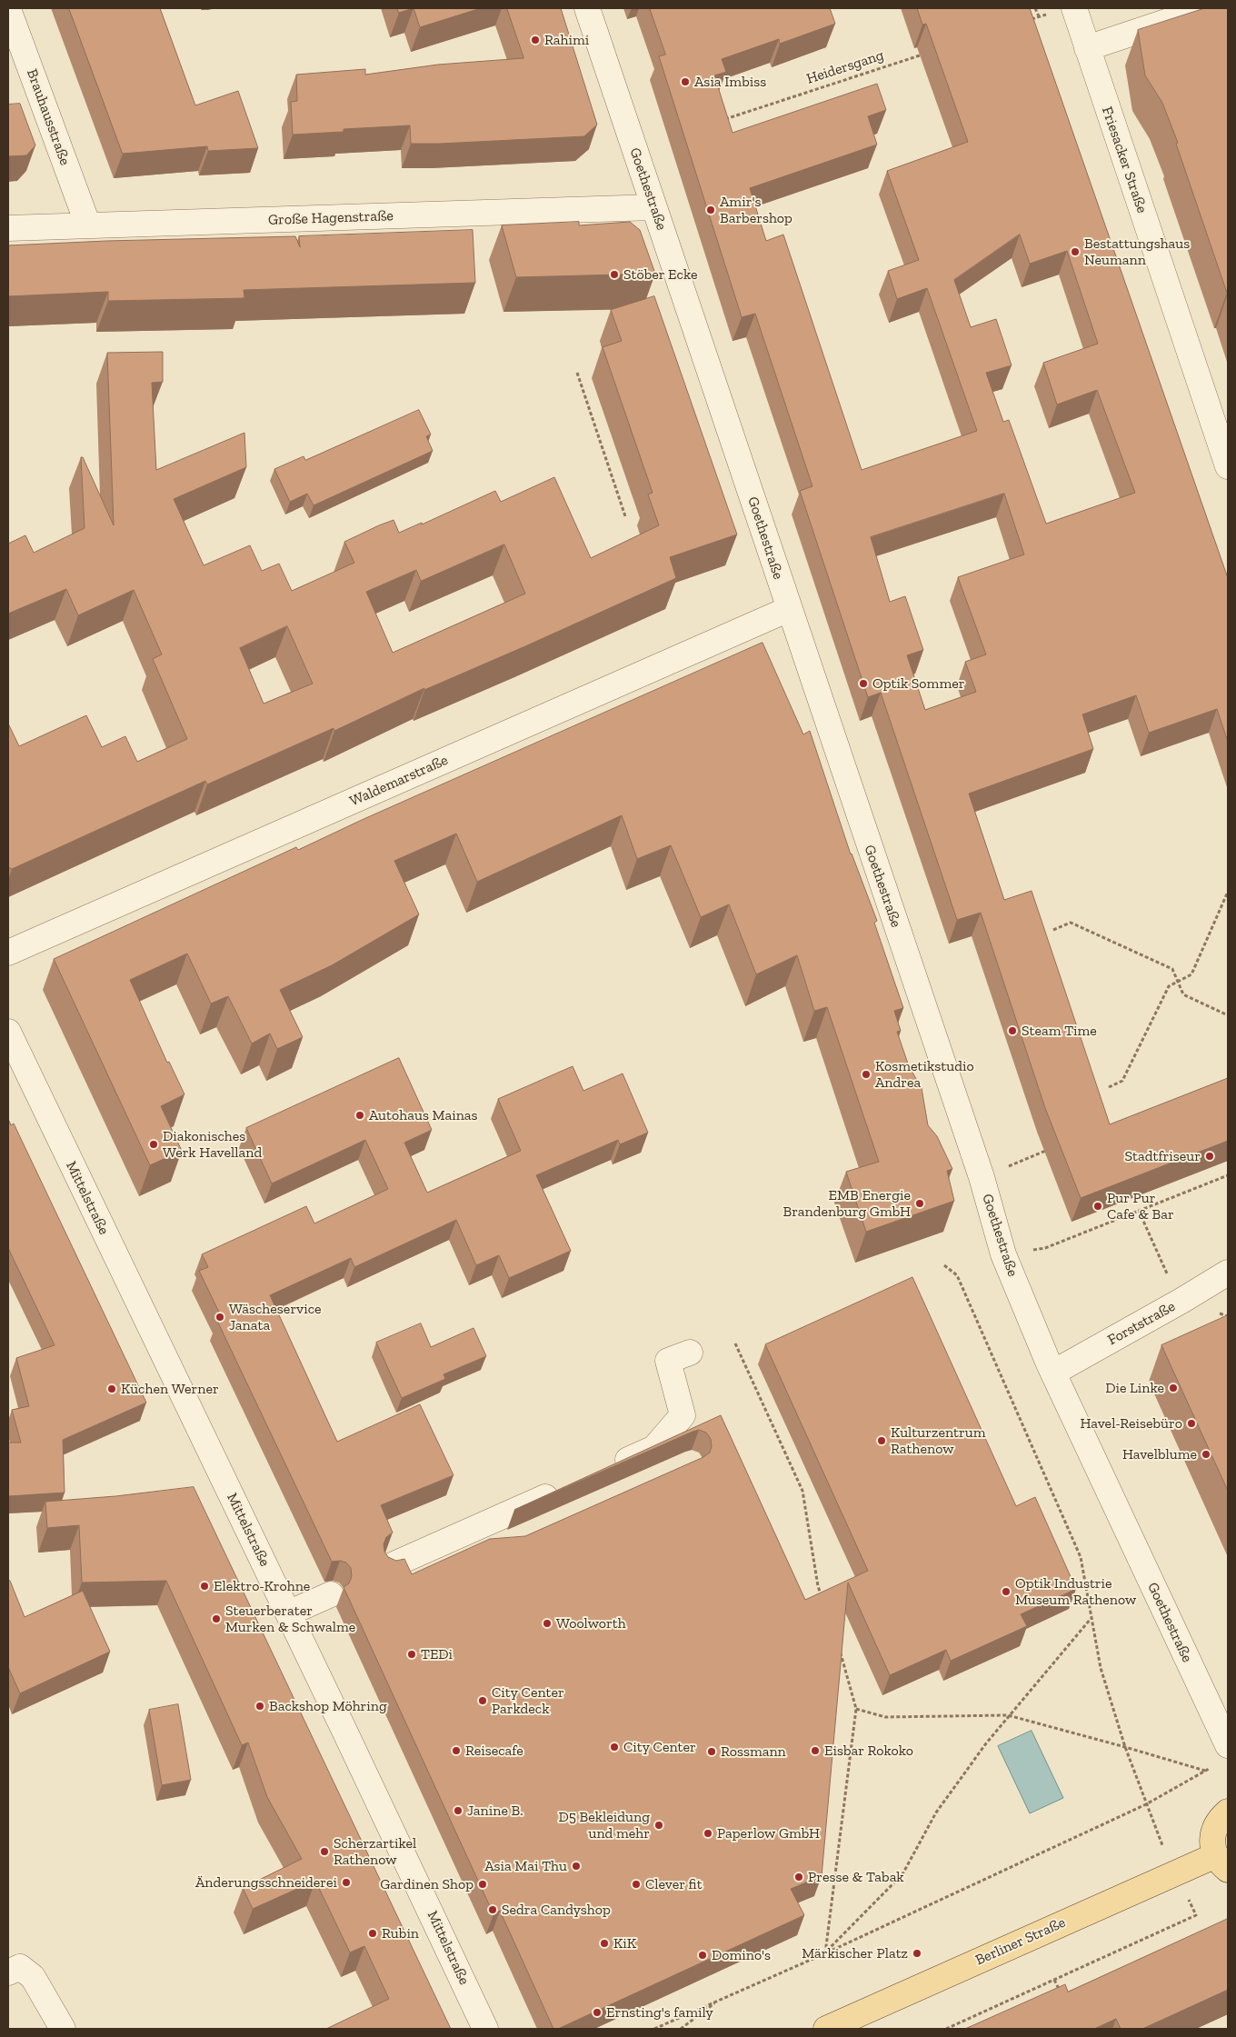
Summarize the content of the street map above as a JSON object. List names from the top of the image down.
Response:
{
  "streets": {
    "main road": ["Berliner Straße"],
    "street": [
      "Brauhausstraße",
      "Friesacker Straße",
      "Goethestraße",
      "Große Hagenstraße",
      "Waldemarstraße",
      "Mittelstraße",
      "Forststraße"
    ],
    "path": ["Heidersgang"]
  },
  "crossings": [
    ["Brauhausstraße", "Große Hagenstraße"],
    ["Goethestraße", "Große Hagenstraße"],
    ["Goethestraße", "Waldemarstraße"],
    ["Goethestraße", "Forststraße"]
  ],
  "places": [
    "Rahimi",
    "Asia Imbiss",
    "Amir's Barbershop",
    "Bestattungshaus Neumann",
    "Stöber Ecke",
    "Optik Sommer",
    "Steam Time",
    "Kosmetikstudio Andrea",
    "Autohaus Mainas",
    "Diakonisches Werk Havelland",
    "Stadtfriseur",
    "EMB Energie Brandenburg GmbH",
    "Pur Pur Cafe & Bar",
    "Wäscheservice Janata",
    "Die Linke",
    "Küchen Werner",
    "Havel-Reisebüro",
    "Kulturzentrum Rathenow",
    "Havelblume",
    "Elektro-Krohne",
    "Optik Industrie Museum Rathenow",
    "Steuerberater Murken & Schwalme",
    "Woolworth",
    "TEDi",
    "City Center Parkdeck",
    "Backshop Möhring",
    "City Center",
    "Reisecafe",
    "Eisbar Rokoko",
    "Rossmann",
    "Janine B.",
    "D5 Bekleidung und mehr",
    "Paperlow GmbH",
    "Scherzartikel Rathenow",
    "Asia Mai Thu",
    "Presse & Tabak",
    "Änderungsschneiderei",
    "Gardinen Shop",
    "Clever fit",
    "Sedra Candyshop",
    "Rubin",
    "KiK",
    "Märkischer Platz",
    "Domino's",
    "Ernsting's family"
  ]
}
